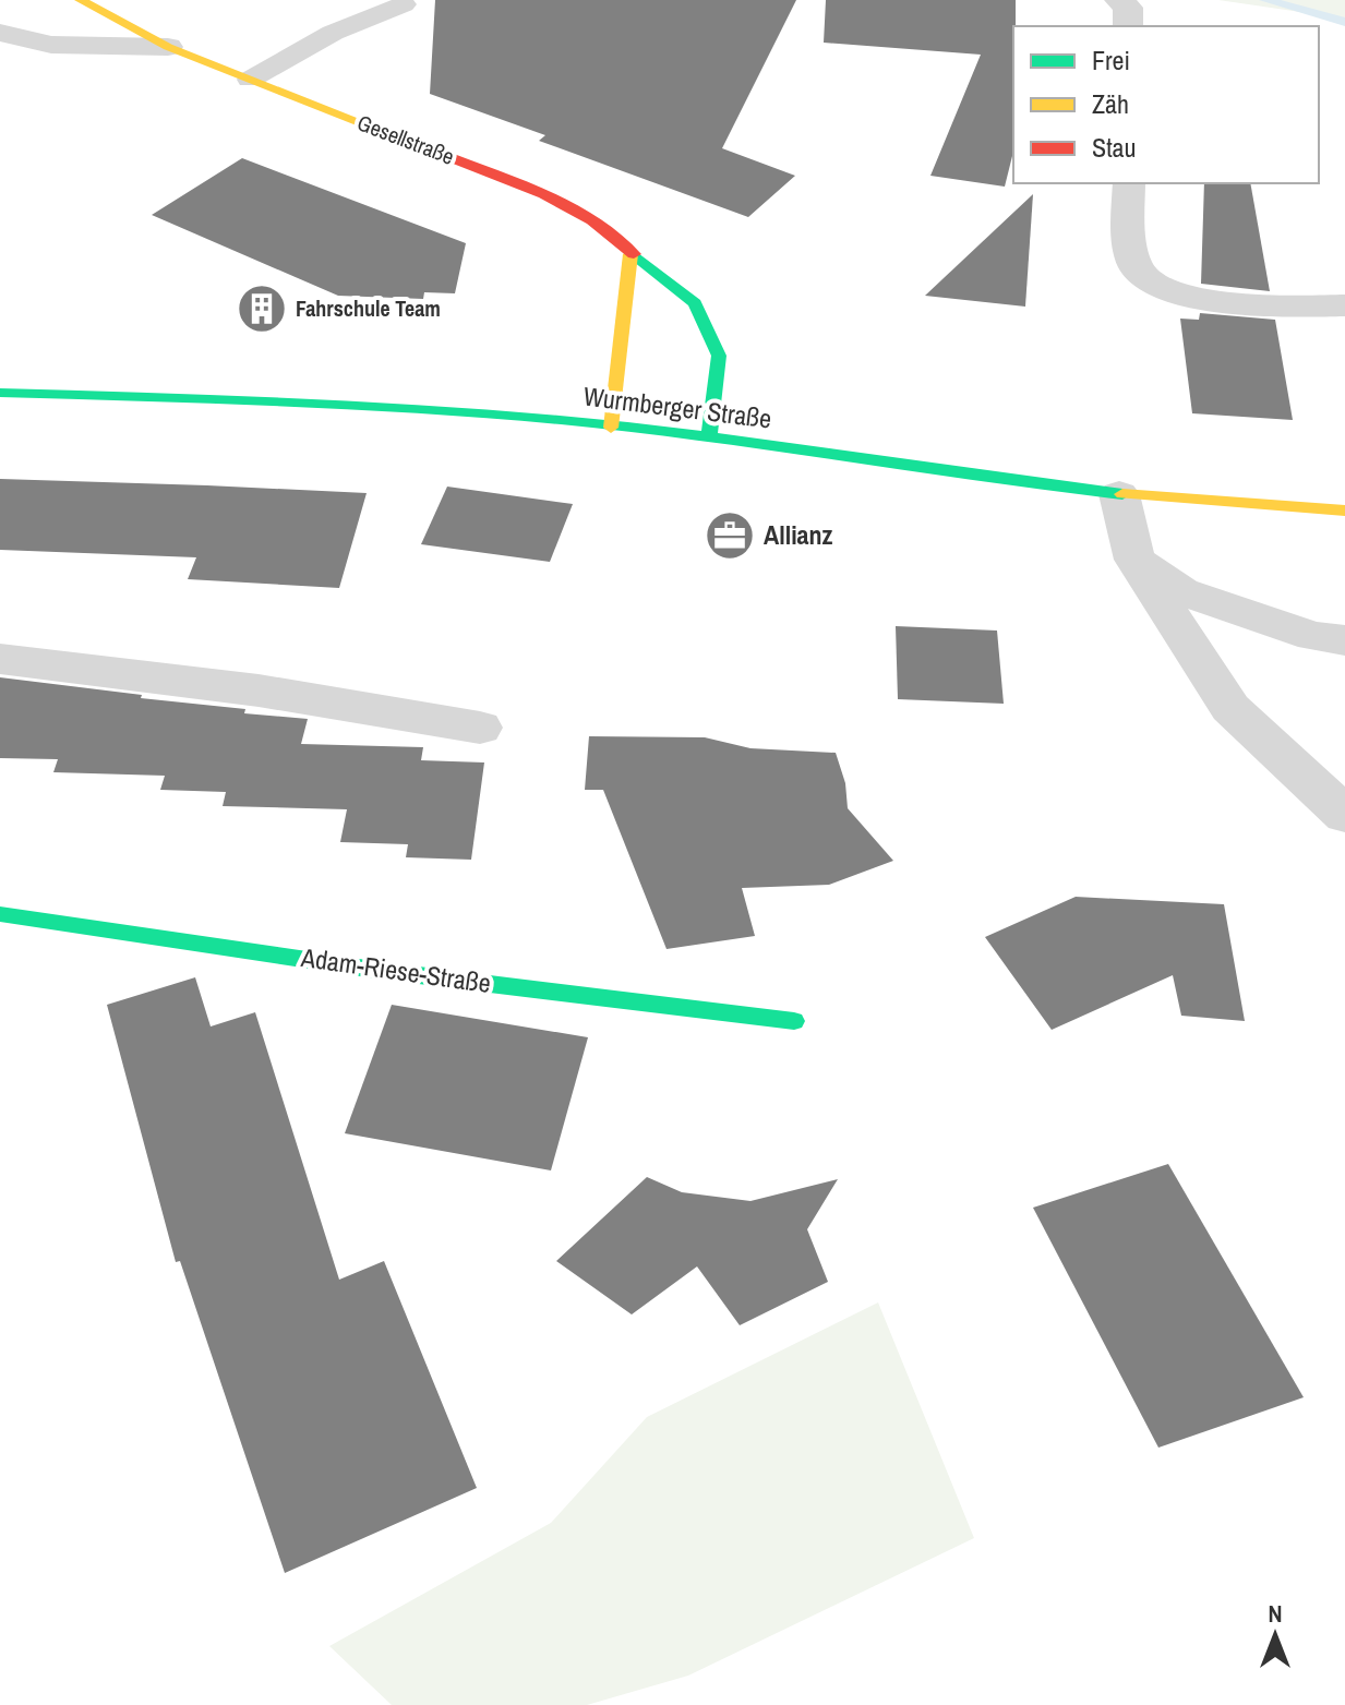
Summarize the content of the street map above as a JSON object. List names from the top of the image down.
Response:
{
  "streets": {
    "street": ["Gesellstraße", "Wurmberger Straße", "Adam-Riese-Straße"]
  },
  "crossings": [
    ["Gesellstraße", "Wurmberger Straße"]
  ],
  "places": {
    "building": ["Fahrschule Team"],
    "office": ["Allianz"]
  },
  "legend": ["Frei", "Zäh", "Stau"],
  "north": "top"
}
